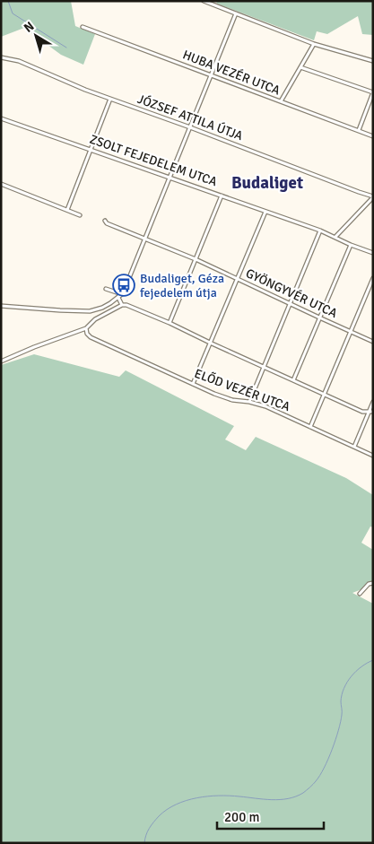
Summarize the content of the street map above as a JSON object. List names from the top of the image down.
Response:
{
  "streets": {
    "street": [
      "HUBA VEZÉR UTCA",
      "JÓZSEF ATTILA ÚTJA",
      "ZSOLT FEJEDELEM UTCA",
      "GYÖNGYVÉR UTCA",
      "ELŐD VEZÉR UTCA"
    ]
  },
  "districts": ["Budaliget"],
  "places": {
    "bus stop": ["Budaliget, Géza fejedelem útja"]
  },
  "scale_bar": "200 m",
  "north": "top left"
}
